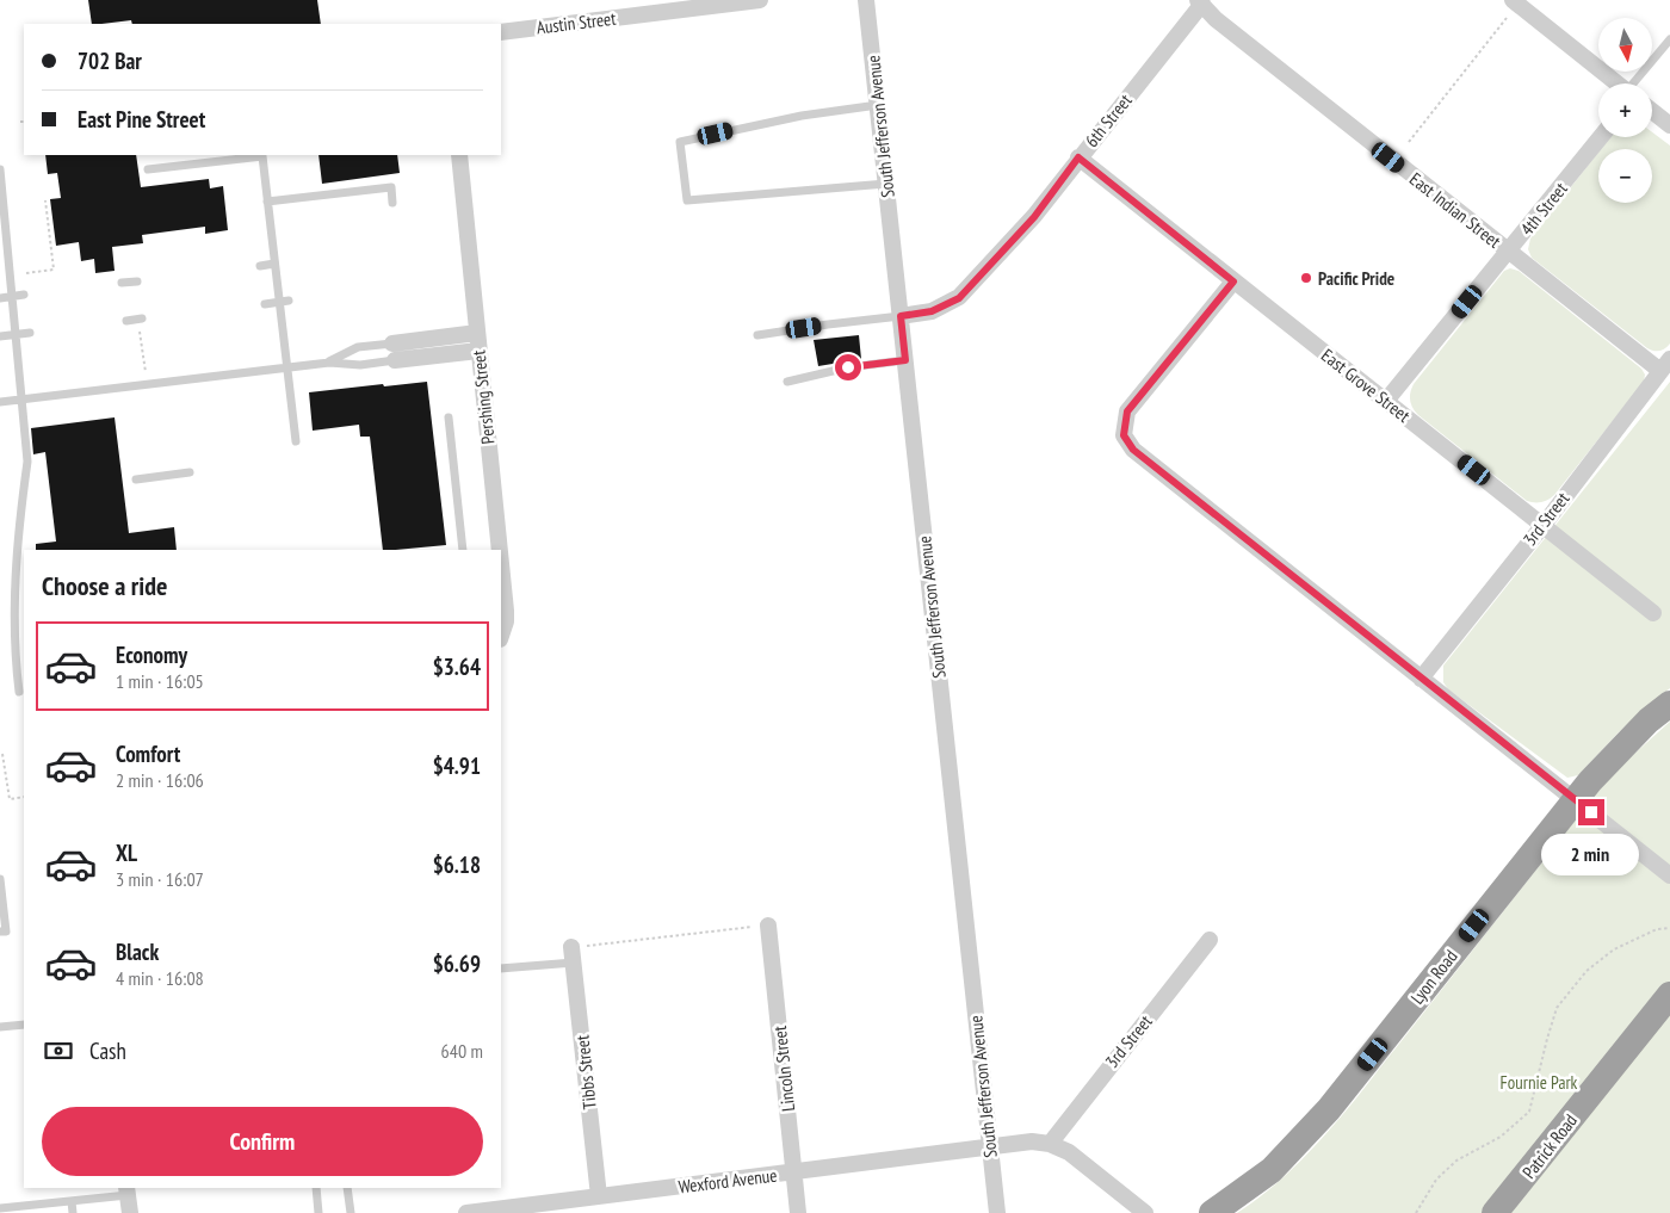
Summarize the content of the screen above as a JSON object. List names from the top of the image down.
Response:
{
  "streets": {
    "highway": ["Lyon Road", "Patrick Road"],
    "street": [
      "Austin Street",
      "6th Street",
      "South Jefferson Avenue",
      "4th Street",
      "East Indian Street",
      "East Grove Street",
      "Pershing Street",
      "3rd Street",
      "Lincoln Street",
      "Tibbs Street",
      "Wexford Avenue"
    ]
  },
  "crossings": [
    ["6th Street", "South Jefferson Avenue"],
    ["6th Street", "East Indian Street"],
    ["6th Street", "East Grove Street"],
    ["South Jefferson Avenue", "Wexford Avenue"],
    ["4th Street", "East Indian Street"],
    ["4th Street", "East Grove Street"],
    ["East Indian Street", "3rd Street"],
    ["East Grove Street", "3rd Street"],
    ["3rd Street", "Wexford Avenue"],
    ["Lincoln Street", "Wexford Avenue"],
    ["Tibbs Street", "Wexford Avenue"]
  ],
  "parks": ["Fournie Park"],
  "places": ["Pacific Pride"],
  "north": "bottom",
  "page": {
    "map_buttons": ["+", "−"],
    "banner": ["702 Bar", "East Pine Street"],
    "heading": "Choose a ride",
    "list": [
      {
        "name": "Economy",
        "note": "1 min · 16:05",
        "value": "$3.64"
      },
      {
        "name": "Comfort",
        "note": "2 min · 16:06",
        "value": "$4.91"
      },
      {
        "name": "XL",
        "note": "3 min · 16:07",
        "value": "$6.18"
      },
      {
        "name": "Black",
        "note": "4 min · 16:08",
        "value": "$6.69"
      }
    ],
    "bubble": "2 min",
    "pay": ["Cash", "640 m"],
    "buttons": "Confirm"
  }
}
